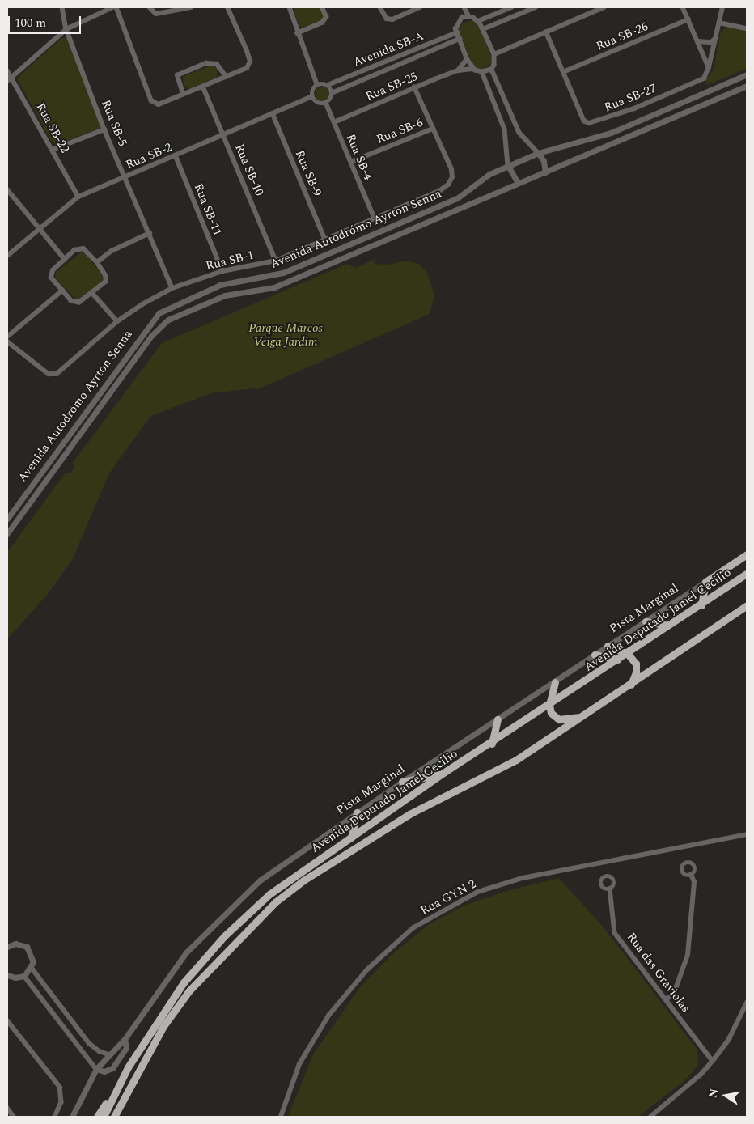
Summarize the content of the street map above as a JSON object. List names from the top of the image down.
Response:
{
  "streets": {
    "highway": ["Avenida Deputado Jamel Cecilio"],
    "street": [
      "Rua SB-26",
      "Avenida SB-A",
      "Rua SB-25",
      "Rua SB-27",
      "Rua SB-5",
      "Rua SB-22",
      "Rua SB-6",
      "Rua SB-2",
      "Rua SB-4",
      "Rua SB-10",
      "Rua SB-9",
      "Rua SB-11",
      "Avenida Autodrómo Ayrton Senna",
      "Rua SB-1",
      "Pista Marginal",
      "Rua GYN 2",
      "Rua das Graviolas"
    ]
  },
  "crossings": [
    ["Rua SB-26", "Rua SB-27"],
    ["Avenida SB-A", "Rua SB-2"],
    ["Avenida SB-A", "Rua SB-4"],
    ["Rua SB-25", "Rua SB-4"],
    ["Rua SB-25", "Rua SB-1"],
    ["Rua SB-5", "Rua SB-2"],
    ["Rua SB-5", "Rua SB-1"],
    ["Rua SB-22", "Rua SB-2"],
    ["Rua SB-6", "Rua SB-4"],
    ["Rua SB-6", "Rua SB-1"],
    ["Rua SB-2", "Rua SB-4"],
    ["Rua SB-2", "Rua SB-10"],
    ["Rua SB-2", "Rua SB-9"],
    ["Rua SB-2", "Rua SB-11"],
    ["Rua SB-4", "Rua SB-1"],
    ["Rua SB-10", "Rua SB-1"],
    ["Rua SB-9", "Rua SB-1"],
    ["Rua SB-11", "Rua SB-1"]
  ],
  "parks": ["Parque Marcos Veiga Jardim"],
  "scale_bar": "100 m",
  "north": "left"
}
